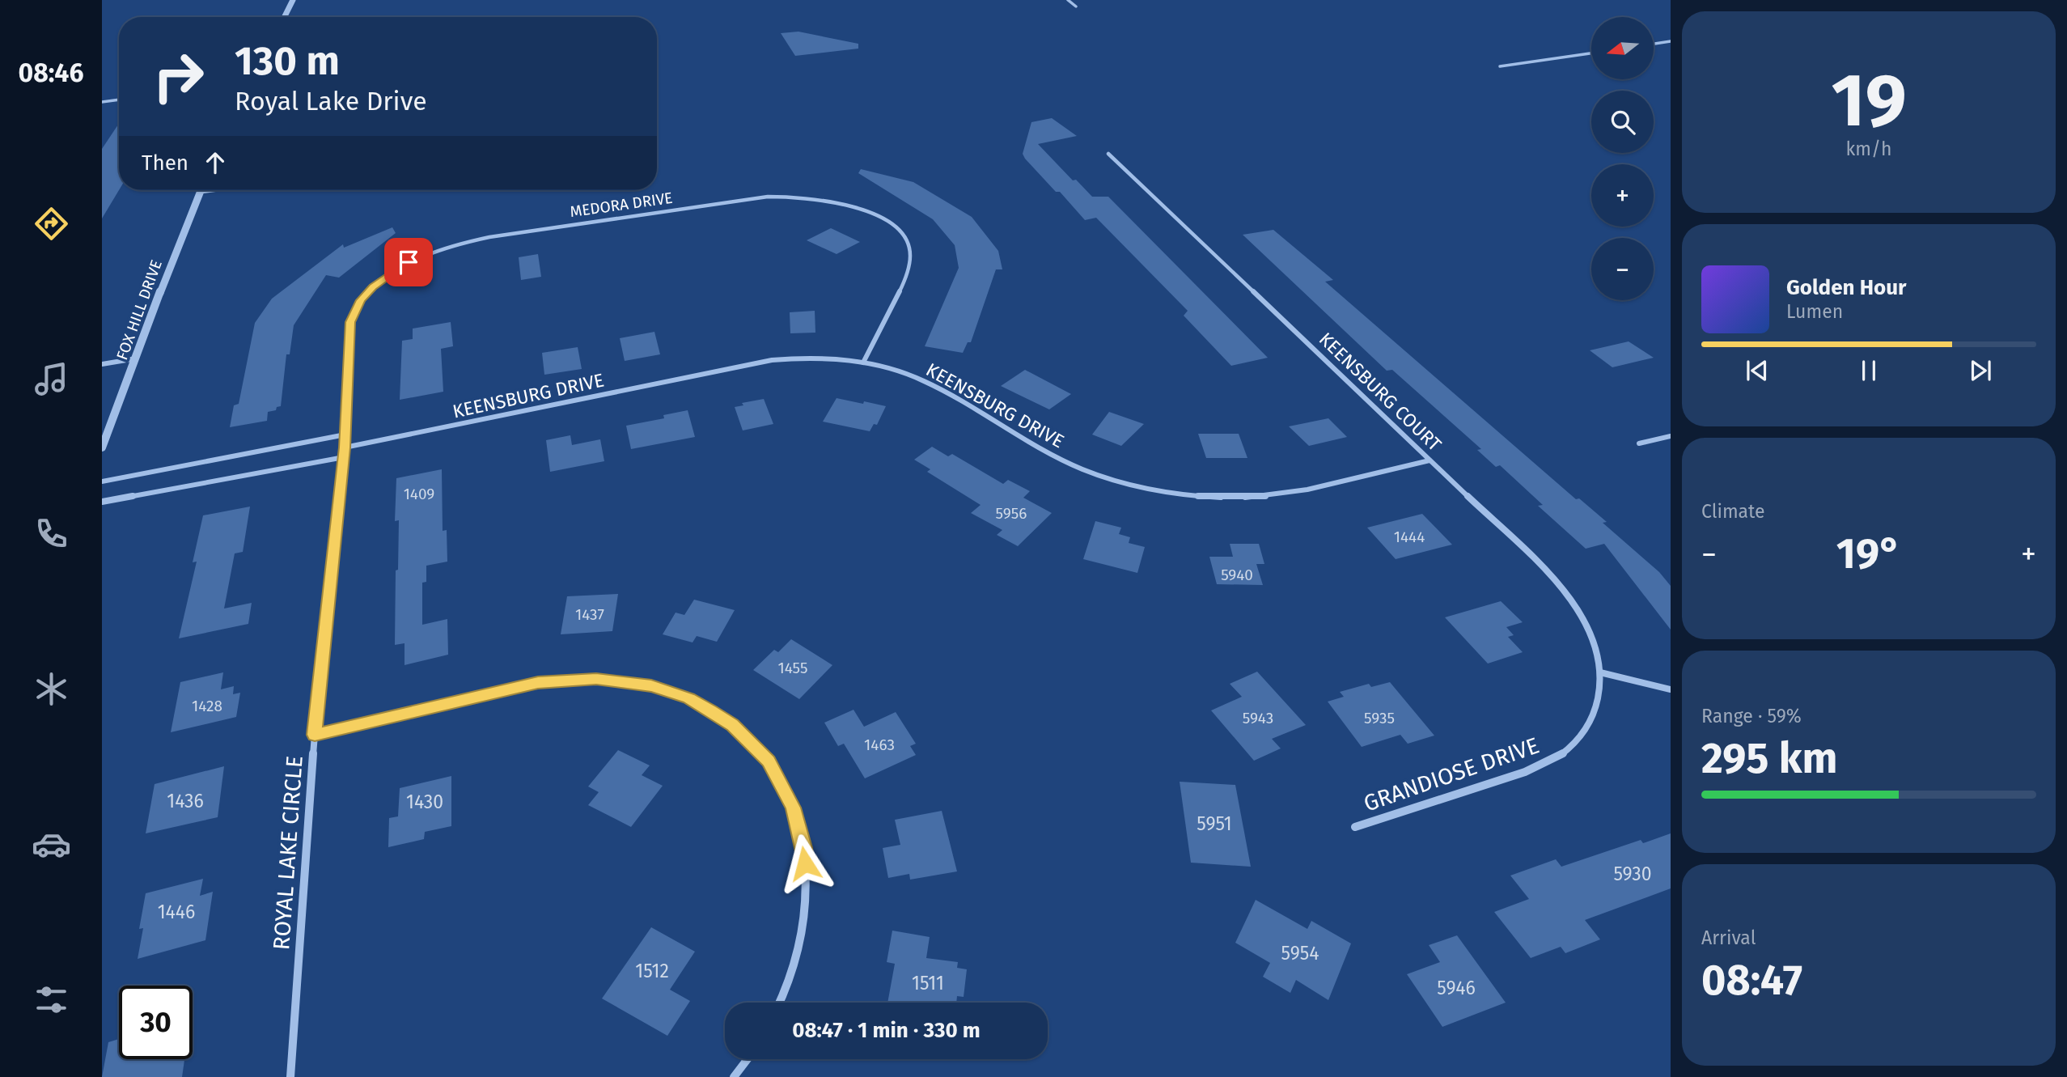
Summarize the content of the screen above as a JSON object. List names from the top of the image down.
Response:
{
  "streets": {
    "street": [
      "MEDORA DRIVE",
      "FOX HILL DRIVE",
      "KEENSBURG COURT",
      "KEENSBURG DRIVE",
      "GRANDIOSE DRIVE",
      "ROYAL LAKE CIRCLE"
    ]
  },
  "crossings": [
    ["MEDORA DRIVE", "KEENSBURG DRIVE"],
    ["MEDORA DRIVE", "ROYAL LAKE CIRCLE"],
    ["KEENSBURG COURT", "KEENSBURG DRIVE"],
    ["KEENSBURG COURT", "GRANDIOSE DRIVE"]
  ],
  "house_numbers": [
    "1409",
    "5956",
    "1444",
    "5940",
    "1437",
    "1455",
    "1428",
    "5943",
    "5935",
    "1463",
    "1436",
    "1430",
    "5951",
    "5930",
    "1446",
    "5954",
    "1512",
    "1511",
    "5946"
  ],
  "north": "left",
  "page": {
    "tabs": "08:46",
    "tile": [
      ["19", "km/h"],
      "Climate",
      ["Range · 59%", "295 km"],
      ["Arrival", "08:47"]
    ],
    "map_buttons": ["+", "−"],
    "turn": ["130 m", "Royal Lake Drive"],
    "then": "Then",
    "song": ["Golden Hour", "Lumen"],
    "heat": ["−", "19°", "+"],
    "limit": "30",
    "trip": "08:47 · 1 min · 330 m"
  }
}
